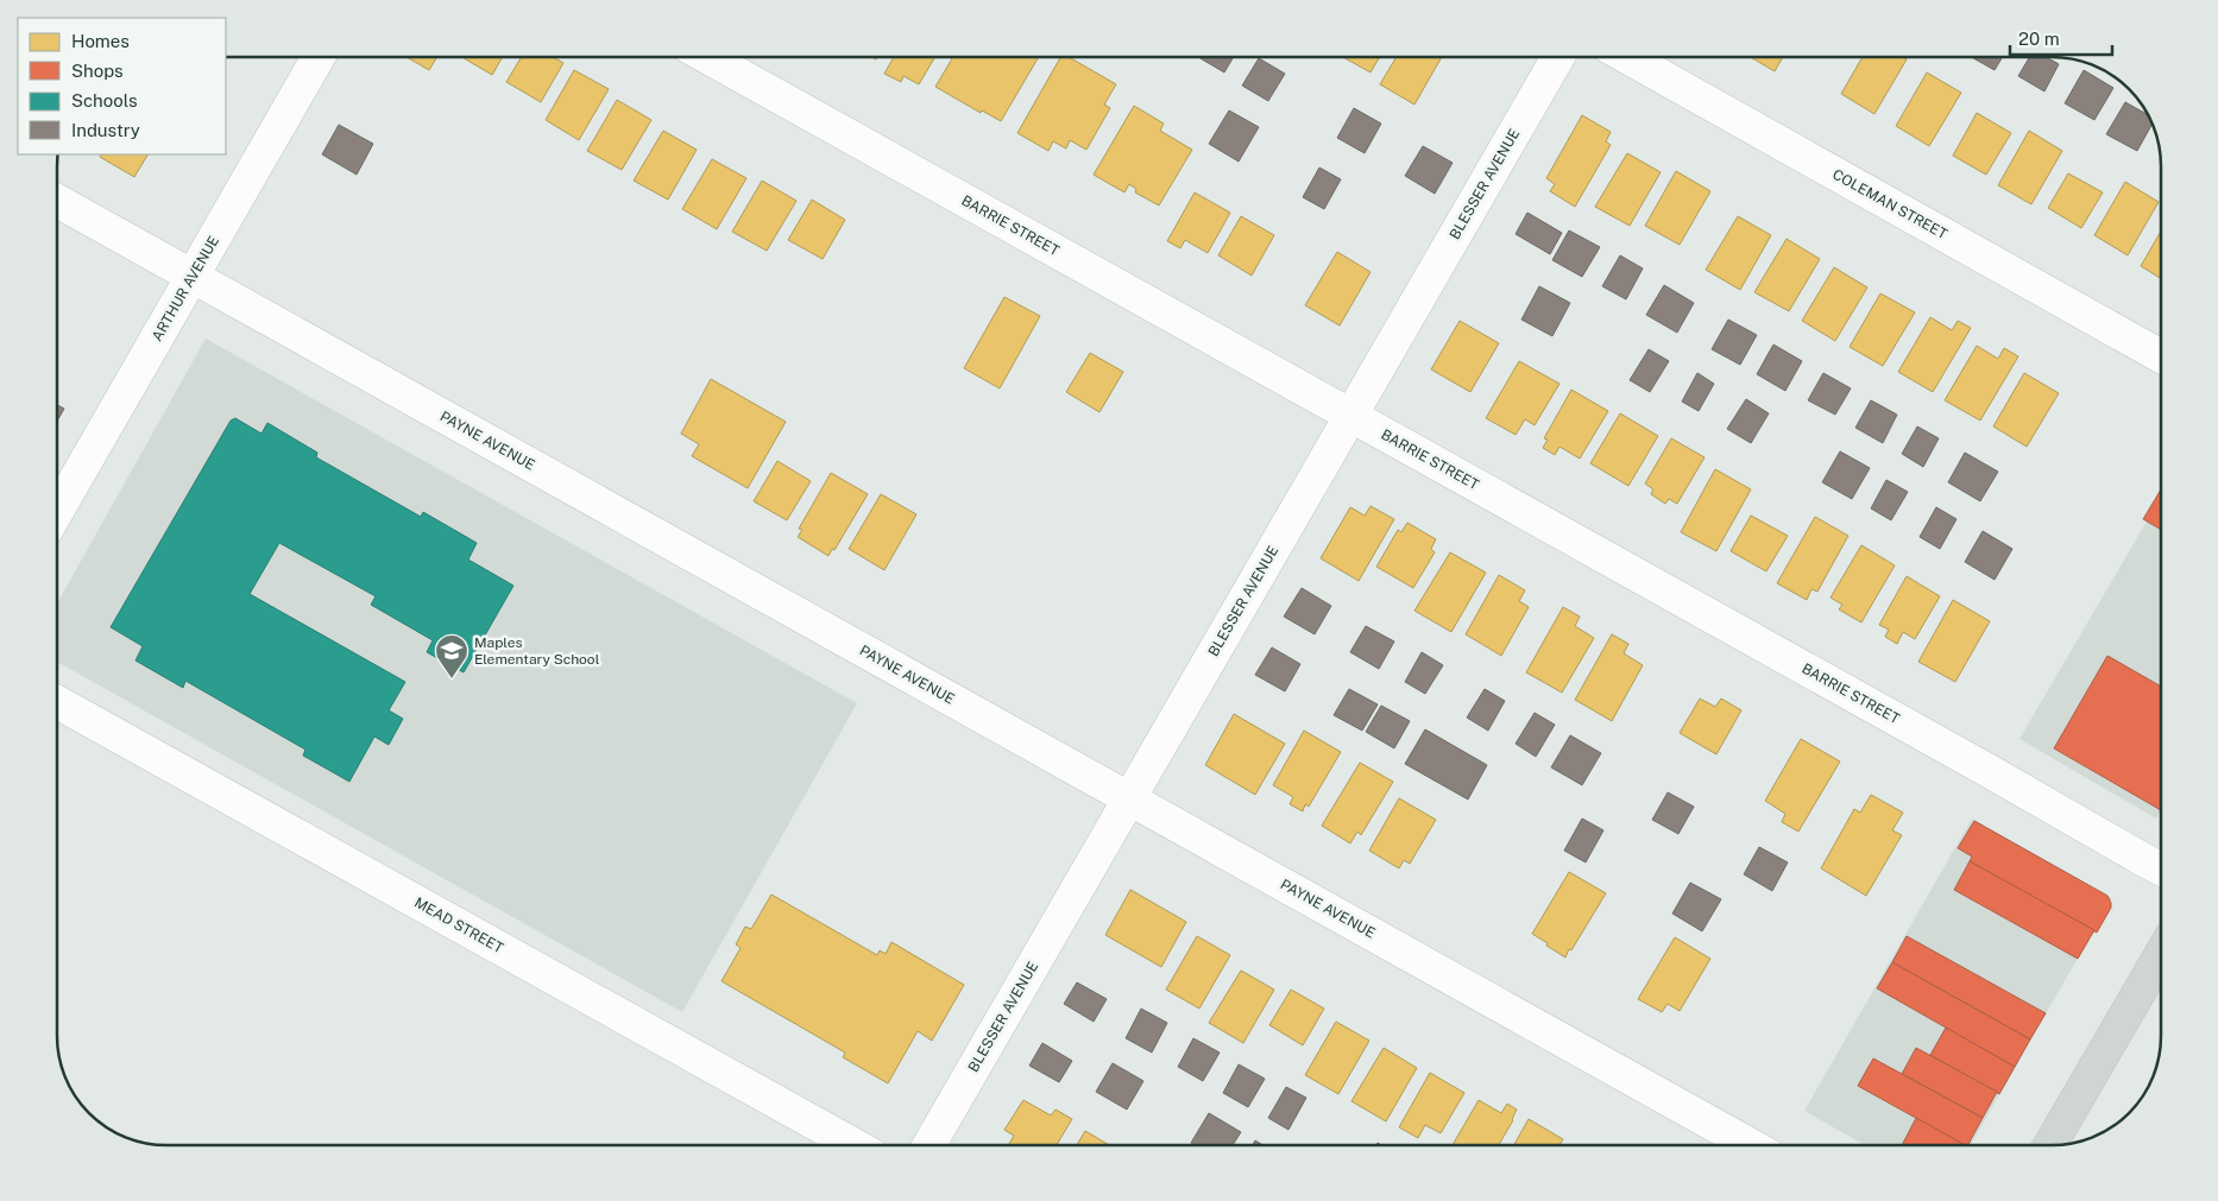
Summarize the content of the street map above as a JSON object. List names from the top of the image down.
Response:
{
  "streets": {
    "street": [
      "BLESSER AVENUE",
      "COLEMAN STREET",
      "BARRIE STREET",
      "ARTHUR AVENUE",
      "PAYNE AVENUE",
      "MEAD STREET"
    ]
  },
  "crossings": [
    ["BLESSER AVENUE", "BARRIE STREET"],
    ["BLESSER AVENUE", "PAYNE AVENUE"],
    ["ARTHUR AVENUE", "PAYNE AVENUE"]
  ],
  "places": {
    "school or university": ["Maples Elementary School"]
  },
  "legend": [
    "Homes",
    "Shops",
    "Schools",
    "Industry"
  ],
  "scale_bar": "20 m"
}
